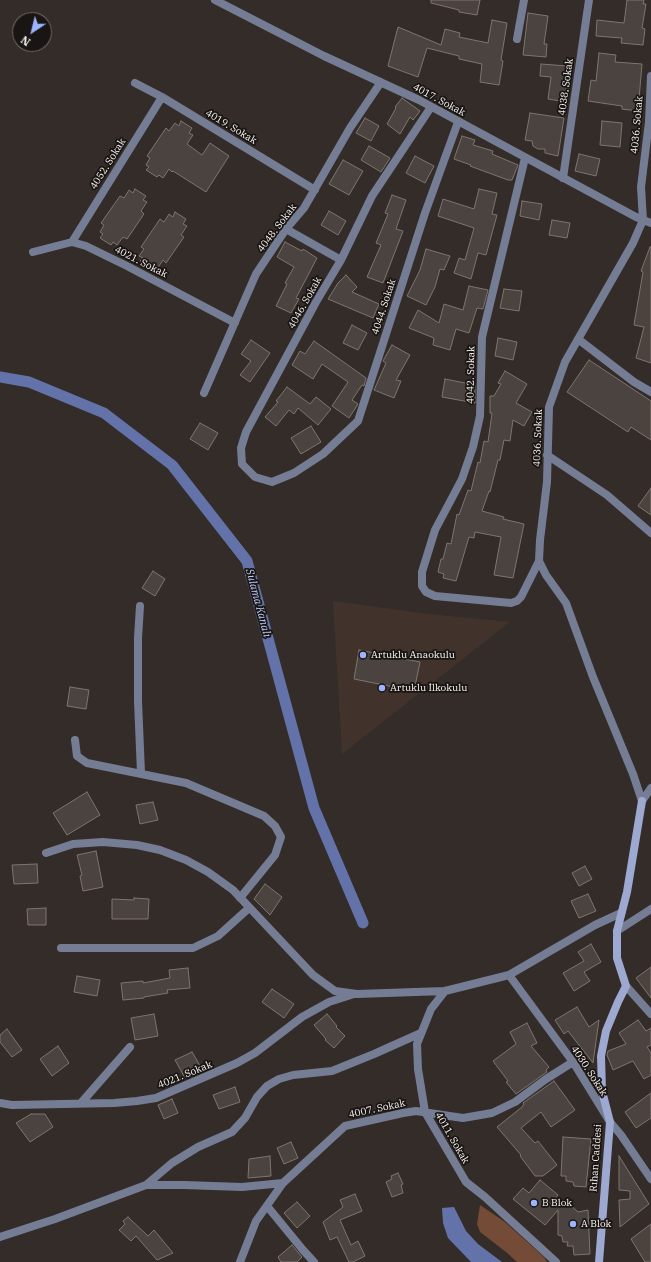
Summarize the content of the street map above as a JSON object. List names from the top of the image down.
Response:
{
  "streets": {
    "street": [
      "4038. Sokak",
      "4017. Sokak",
      "4036. Sokak",
      "4019. Sokak",
      "4052. Sokak",
      "4048. Sokak",
      "4021. Sokak",
      "4046. Sokak",
      "4044. Sokak",
      "4042. Sokak",
      "4030. Sokak",
      "4007. Sokak",
      "4011. Sokak",
      "Rıhan Caddesi"
    ]
  },
  "crossings": [
    ["4038. Sokak", "4017. Sokak"],
    ["4017. Sokak", "4036. Sokak"],
    ["4017. Sokak", "4048. Sokak"],
    ["4017. Sokak", "4046. Sokak"],
    ["4017. Sokak", "4044. Sokak"],
    ["4017. Sokak", "4042. Sokak"],
    ["4036. Sokak", "4042. Sokak"],
    ["4019. Sokak", "4052. Sokak"],
    ["4019. Sokak", "4048. Sokak"],
    ["4052. Sokak", "4021. Sokak"],
    ["4048. Sokak", "4021. Sokak"],
    ["4046. Sokak", "4044. Sokak"],
    ["4030. Sokak", "4007. Sokak"],
    ["4030. Sokak", "Rıhan Caddesi"],
    ["4007. Sokak", "4011. Sokak"]
  ],
  "water": ["Sulama Kanalı"],
  "places": [
    "Artuklu Anaokulu",
    "Artuklu İlkokulu",
    "B Blok",
    "A Blok"
  ],
  "north": "bottom left"
}
